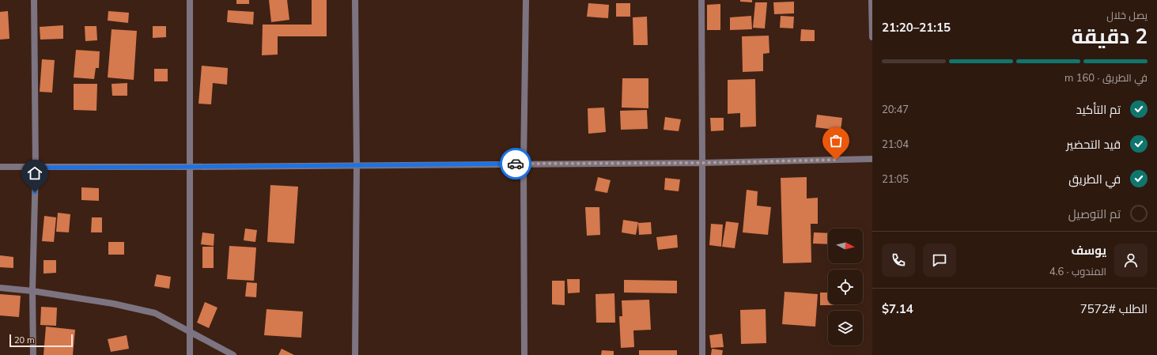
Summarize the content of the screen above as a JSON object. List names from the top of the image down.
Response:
{
  "scale_bar": "20 m",
  "north": "right",
  "page": {
    "heading": ["2 دقيقة", "يصل خلال", "21:15–21:20"],
    "panel": [
      "يوسف",
      "المندوب · 4.6",
      "الطلب #7572",
      "$7.14"
    ],
    "bar": "في الطريق · 160 m",
    "list": [
      ["تم التأكيد", "20:47"],
      ["قيد التحضير", "21:04"],
      ["في الطريق", "21:05"],
      "تم التوصيل"
    ],
    "scale": "20 m"
  }
}
